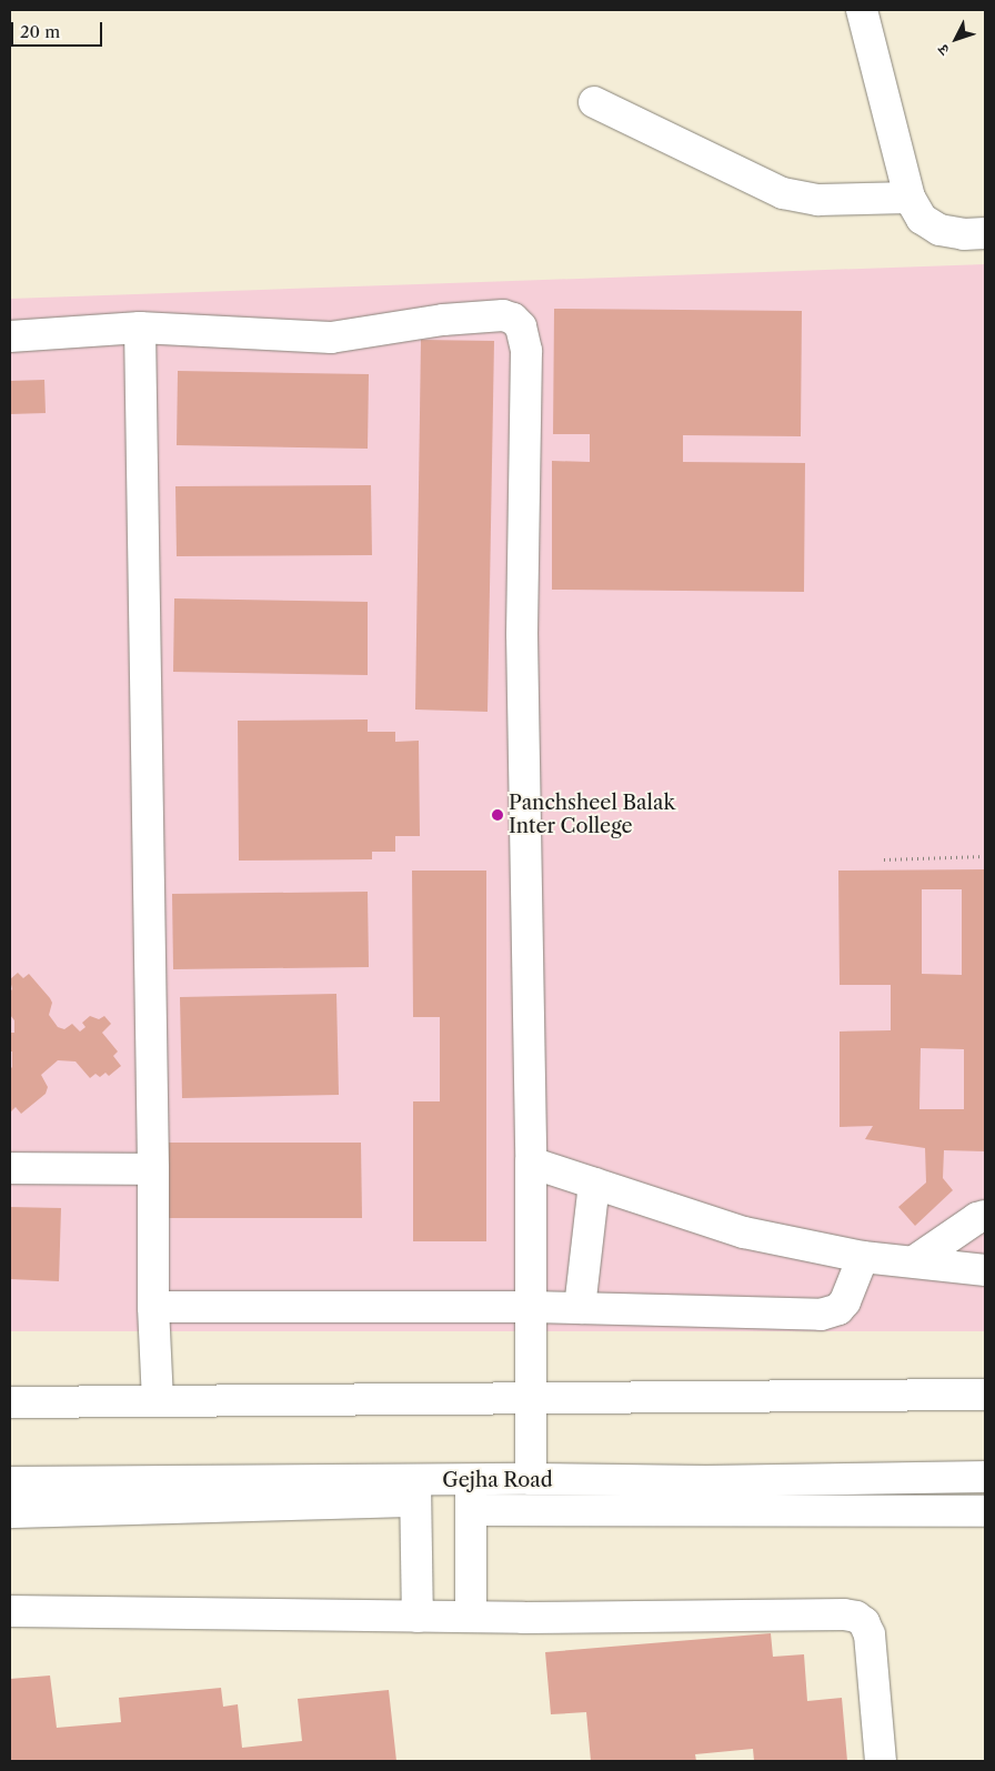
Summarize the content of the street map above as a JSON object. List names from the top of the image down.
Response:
{
  "streets": {
    "street": ["Gejha Road"]
  },
  "places": ["Panchsheel Balak Inter College"],
  "scale_bar": "20 m",
  "north": "bottom left"
}
